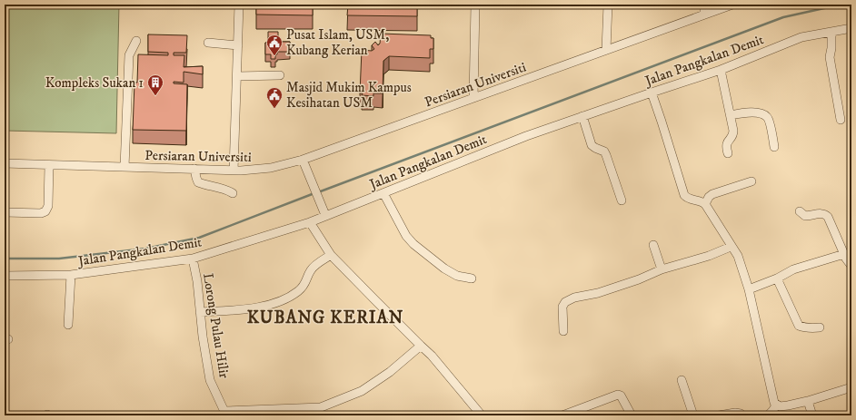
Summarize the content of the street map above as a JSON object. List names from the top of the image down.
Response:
{
  "streets": {
    "street": ["Jalan Pangkalan Demit", "Persiaran Universiti", "Lorong Pulau Hilir"]
  },
  "crossings": [
    ["Jalan Pangkalan Demit", "Lorong Pulau Hilir"]
  ],
  "districts": ["KUBANG KERIAN"],
  "places": {
    "public building": ["Pusat Islam, USM, Kubang Kerian", "Masjid Mukim Kampus Kesihatan USM"],
    "building": ["Kompleks Sukan 1"]
  }
}
